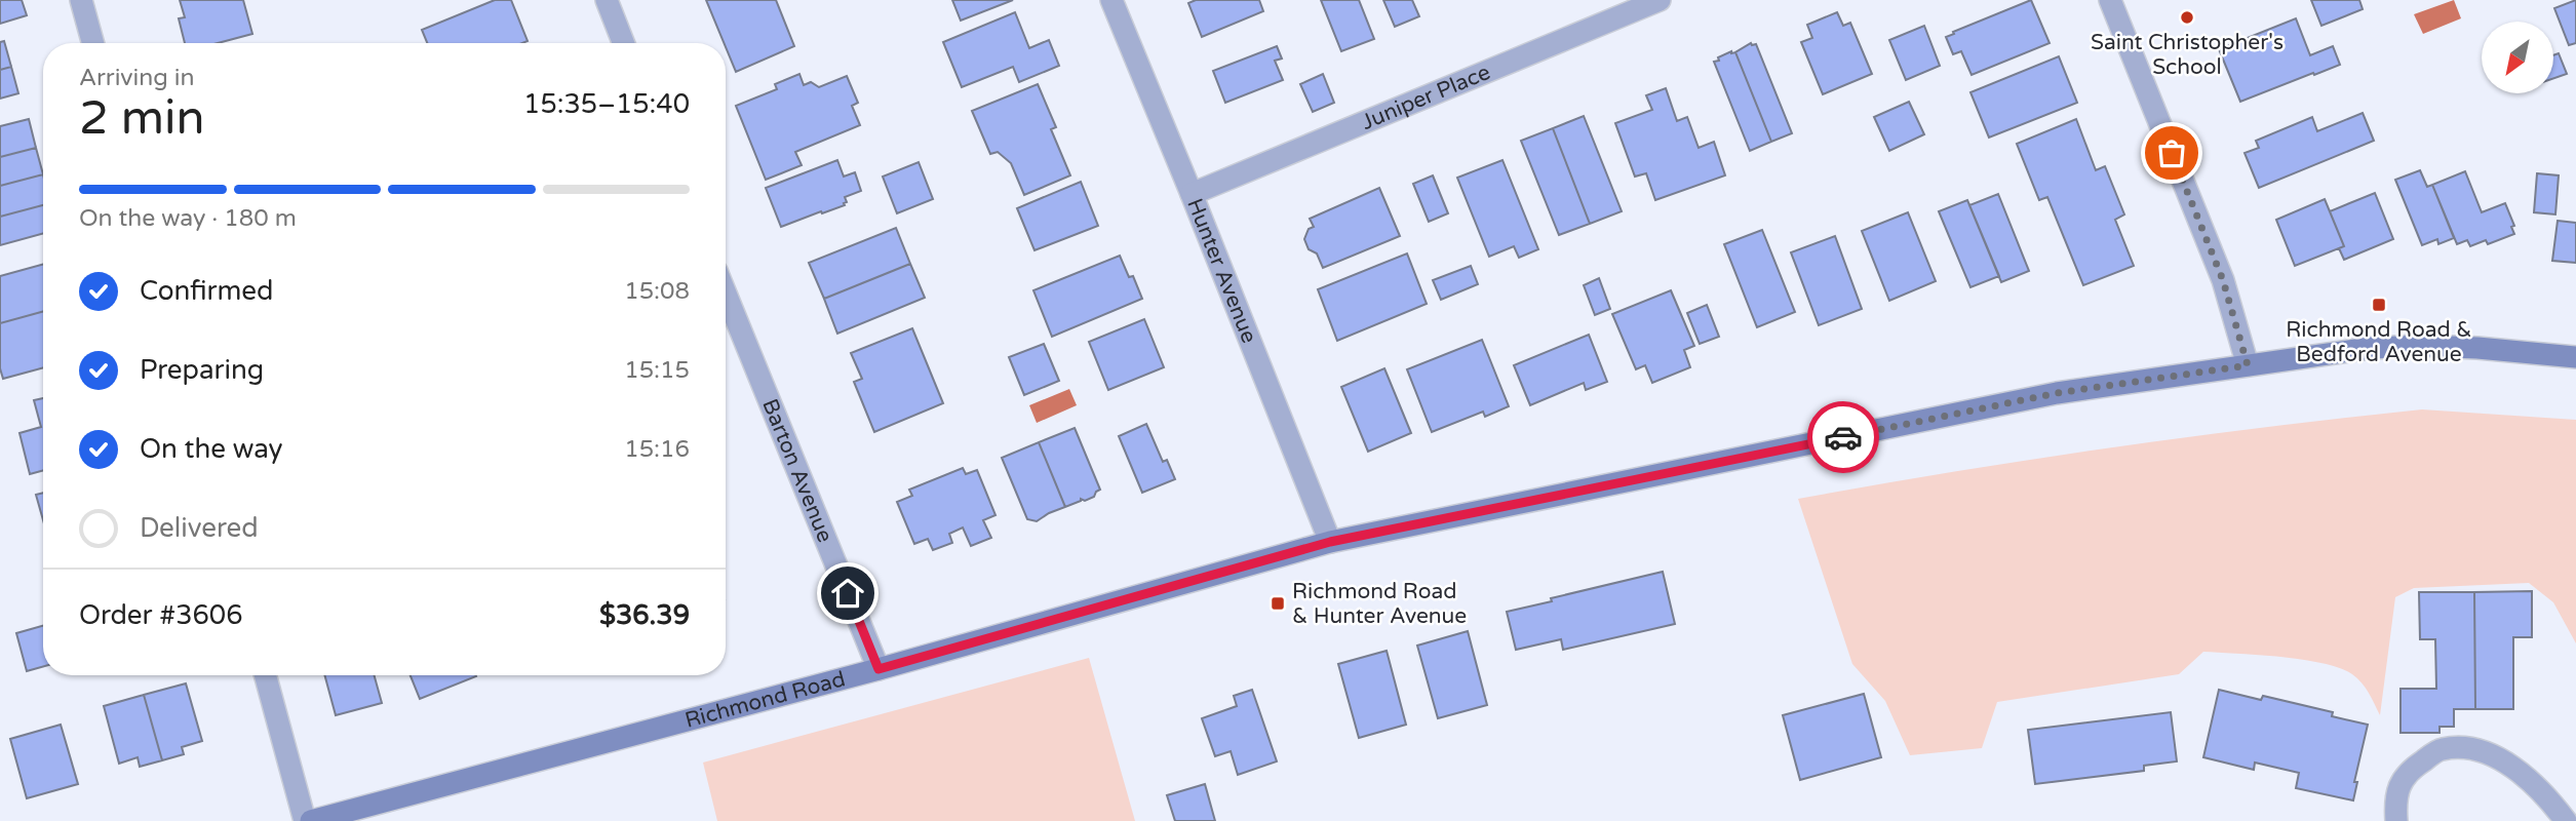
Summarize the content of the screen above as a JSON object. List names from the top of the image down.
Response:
{
  "streets": {
    "main road": ["Richmond Road"],
    "street": ["Juniper Place", "Hunter Avenue", "Barton Avenue"]
  },
  "crossings": [
    ["Juniper Place", "Hunter Avenue"],
    ["Hunter Avenue", "Richmond Road"],
    ["Barton Avenue", "Richmond Road"]
  ],
  "places": {
    "other": ["Saint Christopher's School"],
    "transit": ["Richmond Road & Bedford Avenue", "Richmond Road & Hunter Avenue"]
  },
  "north": "bottom left",
  "page": {
    "heading": ["2 min", "Arriving in", "15:35–15:40"],
    "panel": ["Order #3606", "$36.39"],
    "bar": "On the way · 180 m",
    "list": [
      ["Confirmed", "15:08"],
      ["Preparing", "15:15"],
      ["On the way", "15:16"],
      "Delivered"
    ]
  }
}
